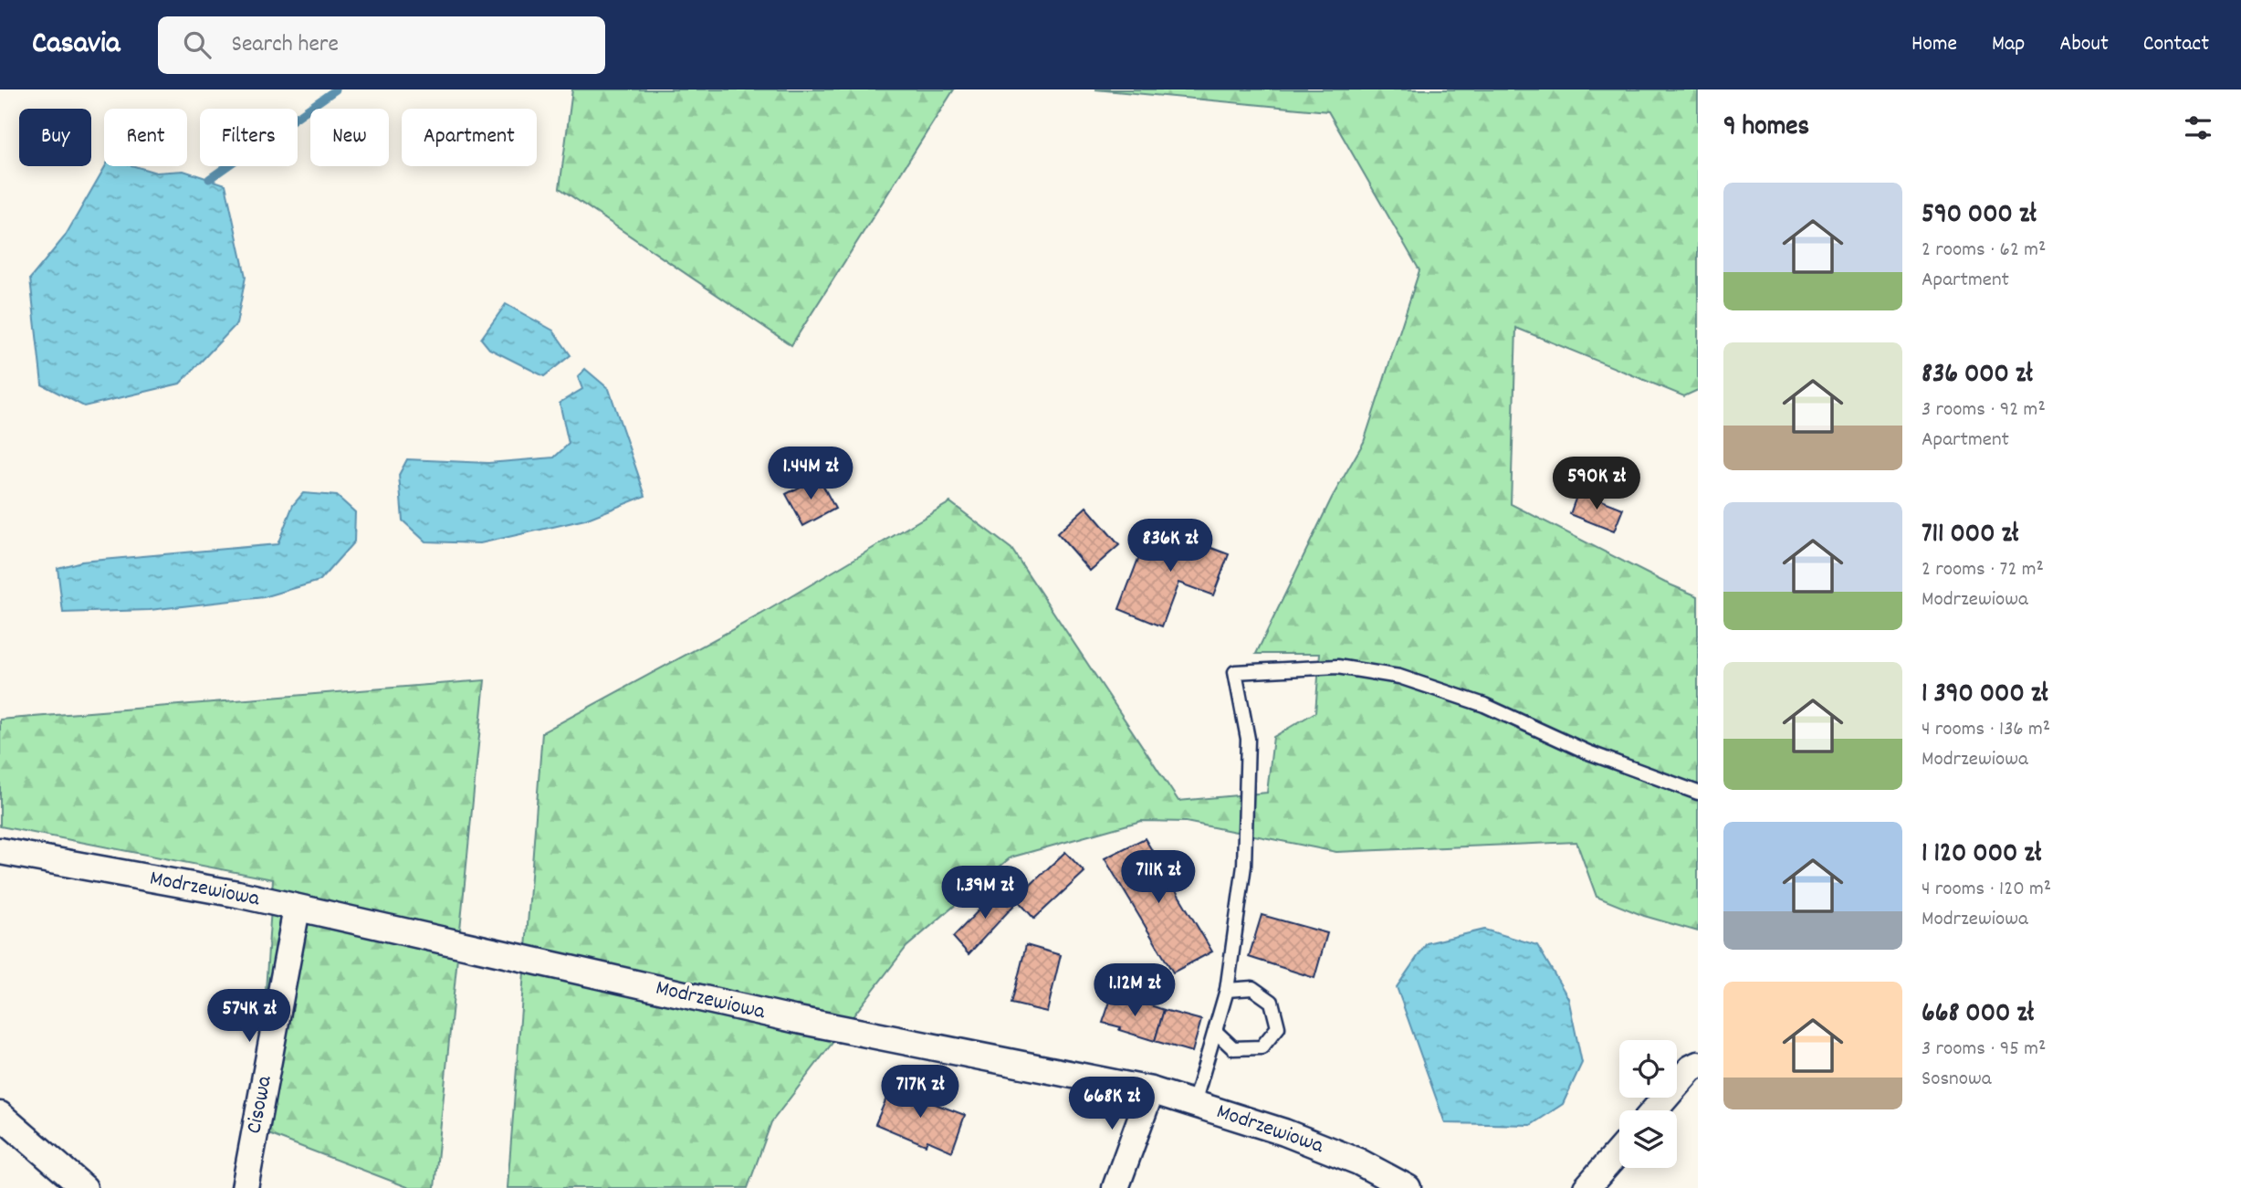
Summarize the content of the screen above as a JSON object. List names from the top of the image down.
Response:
{
  "streets": {
    "street": ["Modrzewiowa", "Cisowa"]
  },
  "crossings": [
    ["Modrzewiowa", "Cisowa"]
  ],
  "page": {
    "header": "Casavia",
    "search": "Search here",
    "nav": [
      "Home",
      "Map",
      "About",
      "Contact"
    ],
    "heading": "9 homes",
    "chip": [
      "Buy",
      "Rent",
      "Filters",
      "New",
      "Apartment"
    ],
    "list": [
      {
        "name": "590 000 zł",
        "note": "2 rooms · 62 m² · Apartment"
      },
      {
        "name": "836 000 zł",
        "note": "3 rooms · 92 m² · Apartment"
      },
      {
        "name": "711 000 zł",
        "note": "2 rooms · 72 m² · Modrzewiowa"
      },
      {
        "name": "1 390 000 zł",
        "note": "4 rooms · 136 m² · Modrzewiowa"
      },
      {
        "name": "1 120 000 zł",
        "note": "4 rooms · 120 m² · Modrzewiowa"
      },
      {
        "name": "668 000 zł",
        "note": "3 rooms · 95 m² · Sosnowa"
      }
    ],
    "price": [
      "1.44M zł",
      "590K zł",
      "836K zł",
      "711K zł",
      "1.39M zł",
      "1.12M zł",
      "574K zł",
      "717K zł",
      "668K zł"
    ]
  }
}
